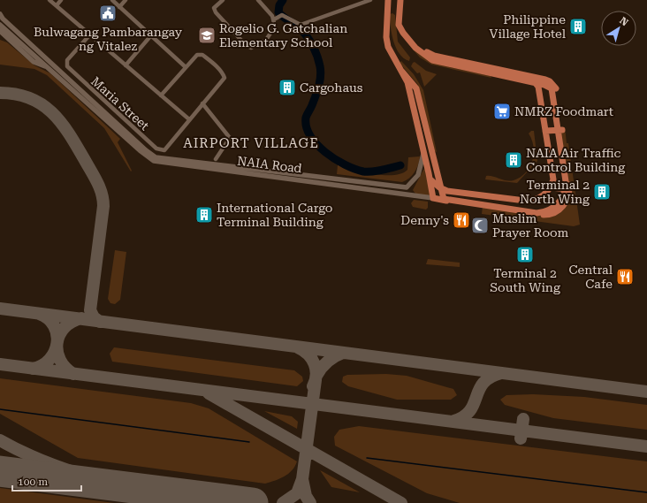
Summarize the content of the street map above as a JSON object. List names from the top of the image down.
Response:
{
  "streets": {
    "main road": ["NAIA Road"],
    "street": ["Maria Street"]
  },
  "districts": ["AIRPORT VILLAGE"],
  "places": {
    "public building": ["Bulwagang Pambarangay ng Vitalez"],
    "building": [
      "Philippine Village Hotel",
      "Cargohaus",
      "NAIA Air Traffic Control Building",
      "Terminal 2 North Wing",
      "International Cargo Terminal Building",
      "Terminal 2 South Wing"
    ],
    "school or university": ["Rogelio G. Gatchalian Elementary School"],
    "supermarket": ["NMRZ Foodmart"],
    "restaurant": ["Denny's", "Central Cafe"],
    "mosque": ["Muslim Prayer Room"]
  },
  "scale_bar": "100 m",
  "north": "top right"
}
